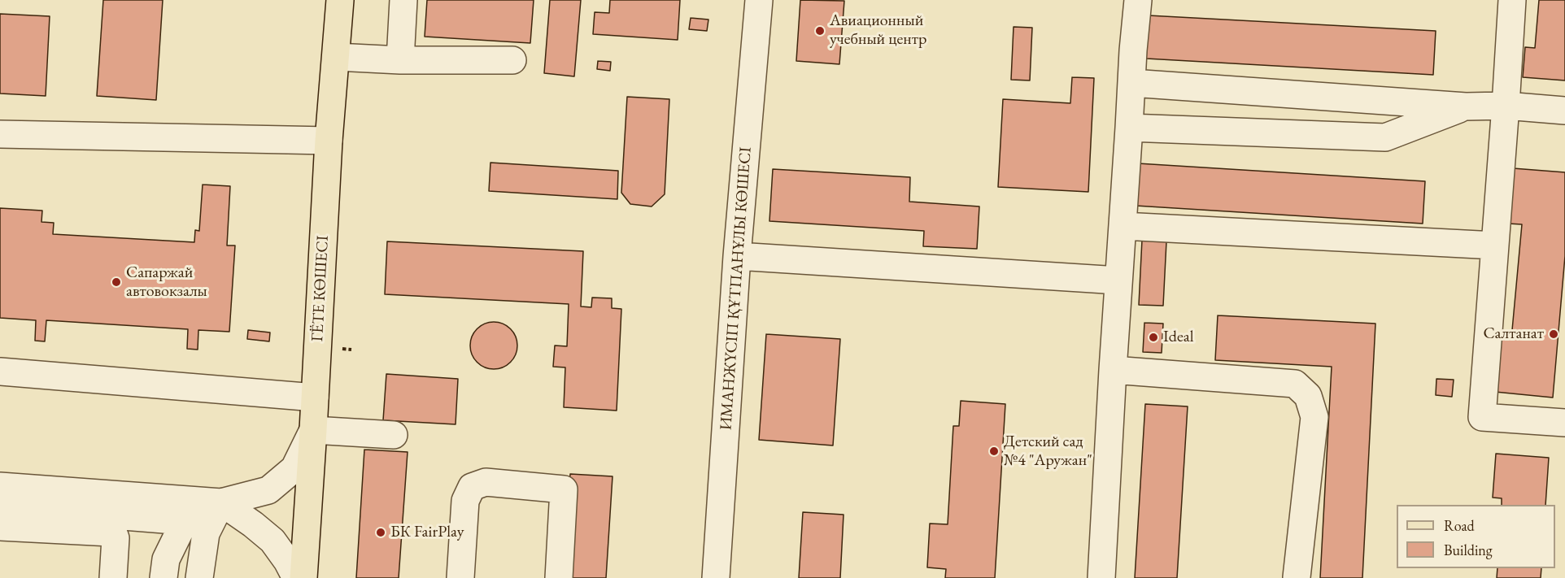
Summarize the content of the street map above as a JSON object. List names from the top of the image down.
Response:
{
  "streets": {
    "main road": ["ГЁТЕ КӨШЕСІ"],
    "street": ["ИМАНЖҮСІП ҚҰТПАНҰЛЫ КӨШЕСІ"]
  },
  "places": [
    "Авиационный учебный центр",
    "Сапаржай автовокзалы",
    "Салтанат",
    "Ideal",
    "Детский сад №4 \"Аружан\"",
    "БК FairPlay"
  ],
  "legend": ["Road", "Building"]
}
